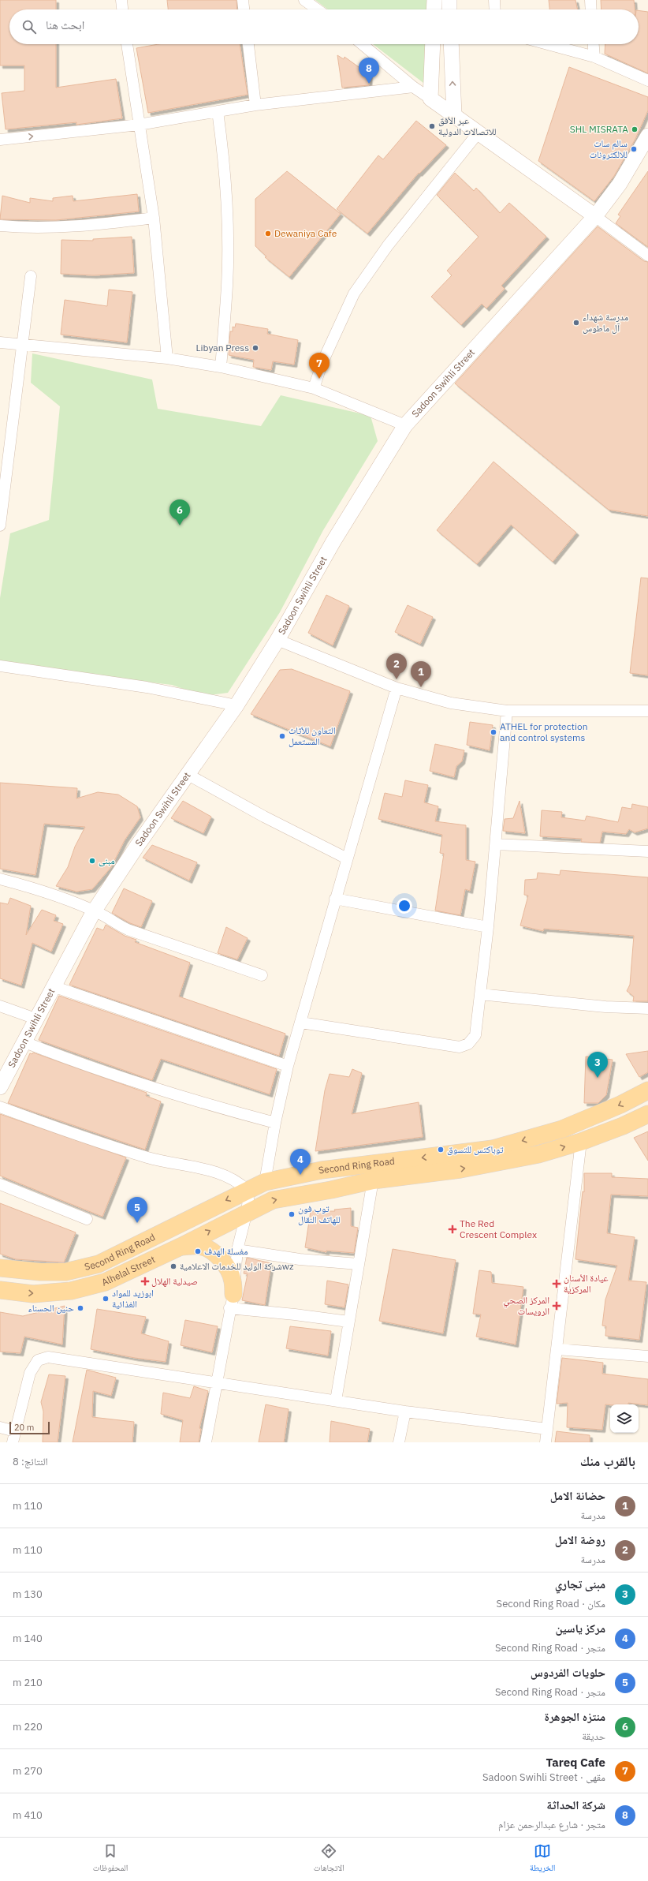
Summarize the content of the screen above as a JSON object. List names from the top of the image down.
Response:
{
  "streets": {
    "main road": ["Sadoon Swihli Street", "Second Ring Road", "Alhelal Street"]
  },
  "crossings": [
    ["Second Ring Road", "Alhelal Street"]
  ],
  "one_way": ["Alhelal Street"],
  "places": {
    "other": [
      "عبر الأفق للاتصالات الدولية",
      "SHL MISRATA",
      "سالم سات للالكترونات",
      "Dewaniya Cafe",
      "مدرسة شهداء آل ماطوس",
      "Libyan Press",
      "ATHEL for protection and control systems",
      "التعاون للأثاث المستعمل",
      "مبنى",
      "توباكتس للتسوق",
      "توب فون للهاتف النقال",
      "مغسلة الهدف",
      "شركة الوليد للخدمات الاعلاميةwz",
      "ابوزيد للمواد الغذائية",
      "حنين الحسناء"
    ],
    "health": [
      "The Red Crescent Complex",
      "صيدلية الهلال",
      "عيادة الأسنان المركزية",
      "المركز الصحي الرويسات"
    ]
  },
  "scale_bar": "20 m",
  "page": {
    "search": "ابحث هنا",
    "pins": [
      "8",
      "7",
      "6",
      "2",
      "1",
      "3",
      "4",
      "5"
    ],
    "scale": "20 m",
    "heading": ["بالقرب منك", "النتائج: 8"],
    "list": [
      {
        "mark": "1",
        "name": "حضانة الامل",
        "note": "مدرسة",
        "value": "110 m"
      },
      {
        "mark": "2",
        "name": "روضة الامل",
        "note": "مدرسة",
        "value": "110 m"
      },
      {
        "mark": "3",
        "name": "مبنى تجاري",
        "note": "مكان · Second Ring Road",
        "value": "130 m"
      },
      {
        "mark": "4",
        "name": "مركز ياسين",
        "note": "متجر · Second Ring Road",
        "value": "140 m"
      },
      {
        "mark": "5",
        "name": "حلويات الفردوس",
        "note": "متجر · Second Ring Road",
        "value": "210 m"
      },
      {
        "mark": "6",
        "name": "منتزه الجوهرة",
        "note": "حديقة",
        "value": "220 m"
      },
      {
        "mark": "7",
        "name": "Tareq Cafe",
        "note": "مقهى · Sadoon Swihli Street",
        "value": "270 m"
      },
      {
        "mark": "8",
        "name": "شركة الحداثة",
        "note": "متجر · شارع عبدالرحمن عزام",
        "value": "410 m"
      }
    ],
    "nav": ["الخريطة", "الاتجاهات", "المحفوظات"]
  }
}
